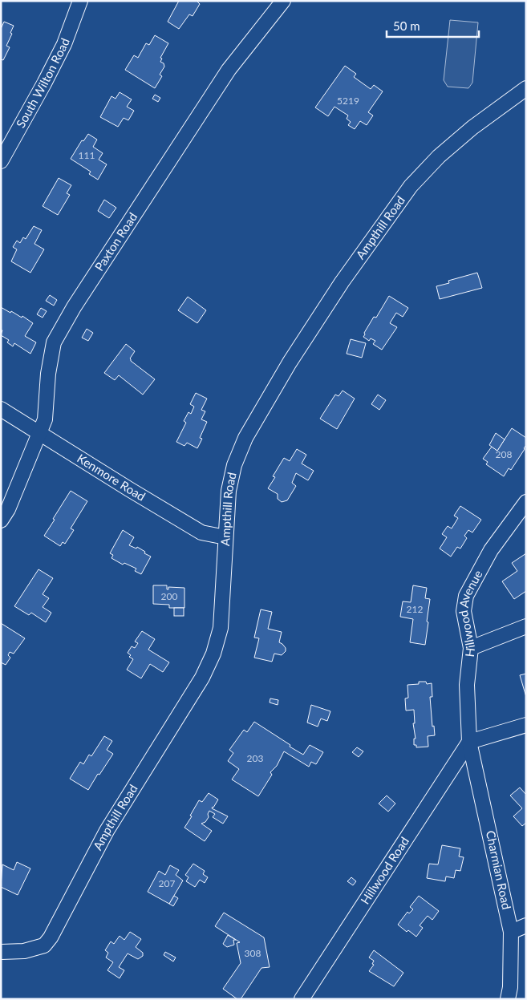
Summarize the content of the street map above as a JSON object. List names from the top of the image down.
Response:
{
  "streets": {
    "street": [
      "South Wilton Road",
      "Ampthill Road",
      "Paxton Road",
      "Kenmore Road",
      "Hillwood Avenue",
      "Hillwood Road",
      "Charmian Road"
    ]
  },
  "crossings": [
    ["Ampthill Road", "Kenmore Road"],
    ["Paxton Road", "Kenmore Road"],
    ["Hillwood Avenue", "Hillwood Road"],
    ["Hillwood Avenue", "Charmian Road"],
    ["Hillwood Road", "Charmian Road"]
  ],
  "house_numbers": [
    "5219",
    "111",
    "208",
    "200",
    "212",
    "203",
    "207",
    "308"
  ],
  "scale_bar": "50 m"
}
